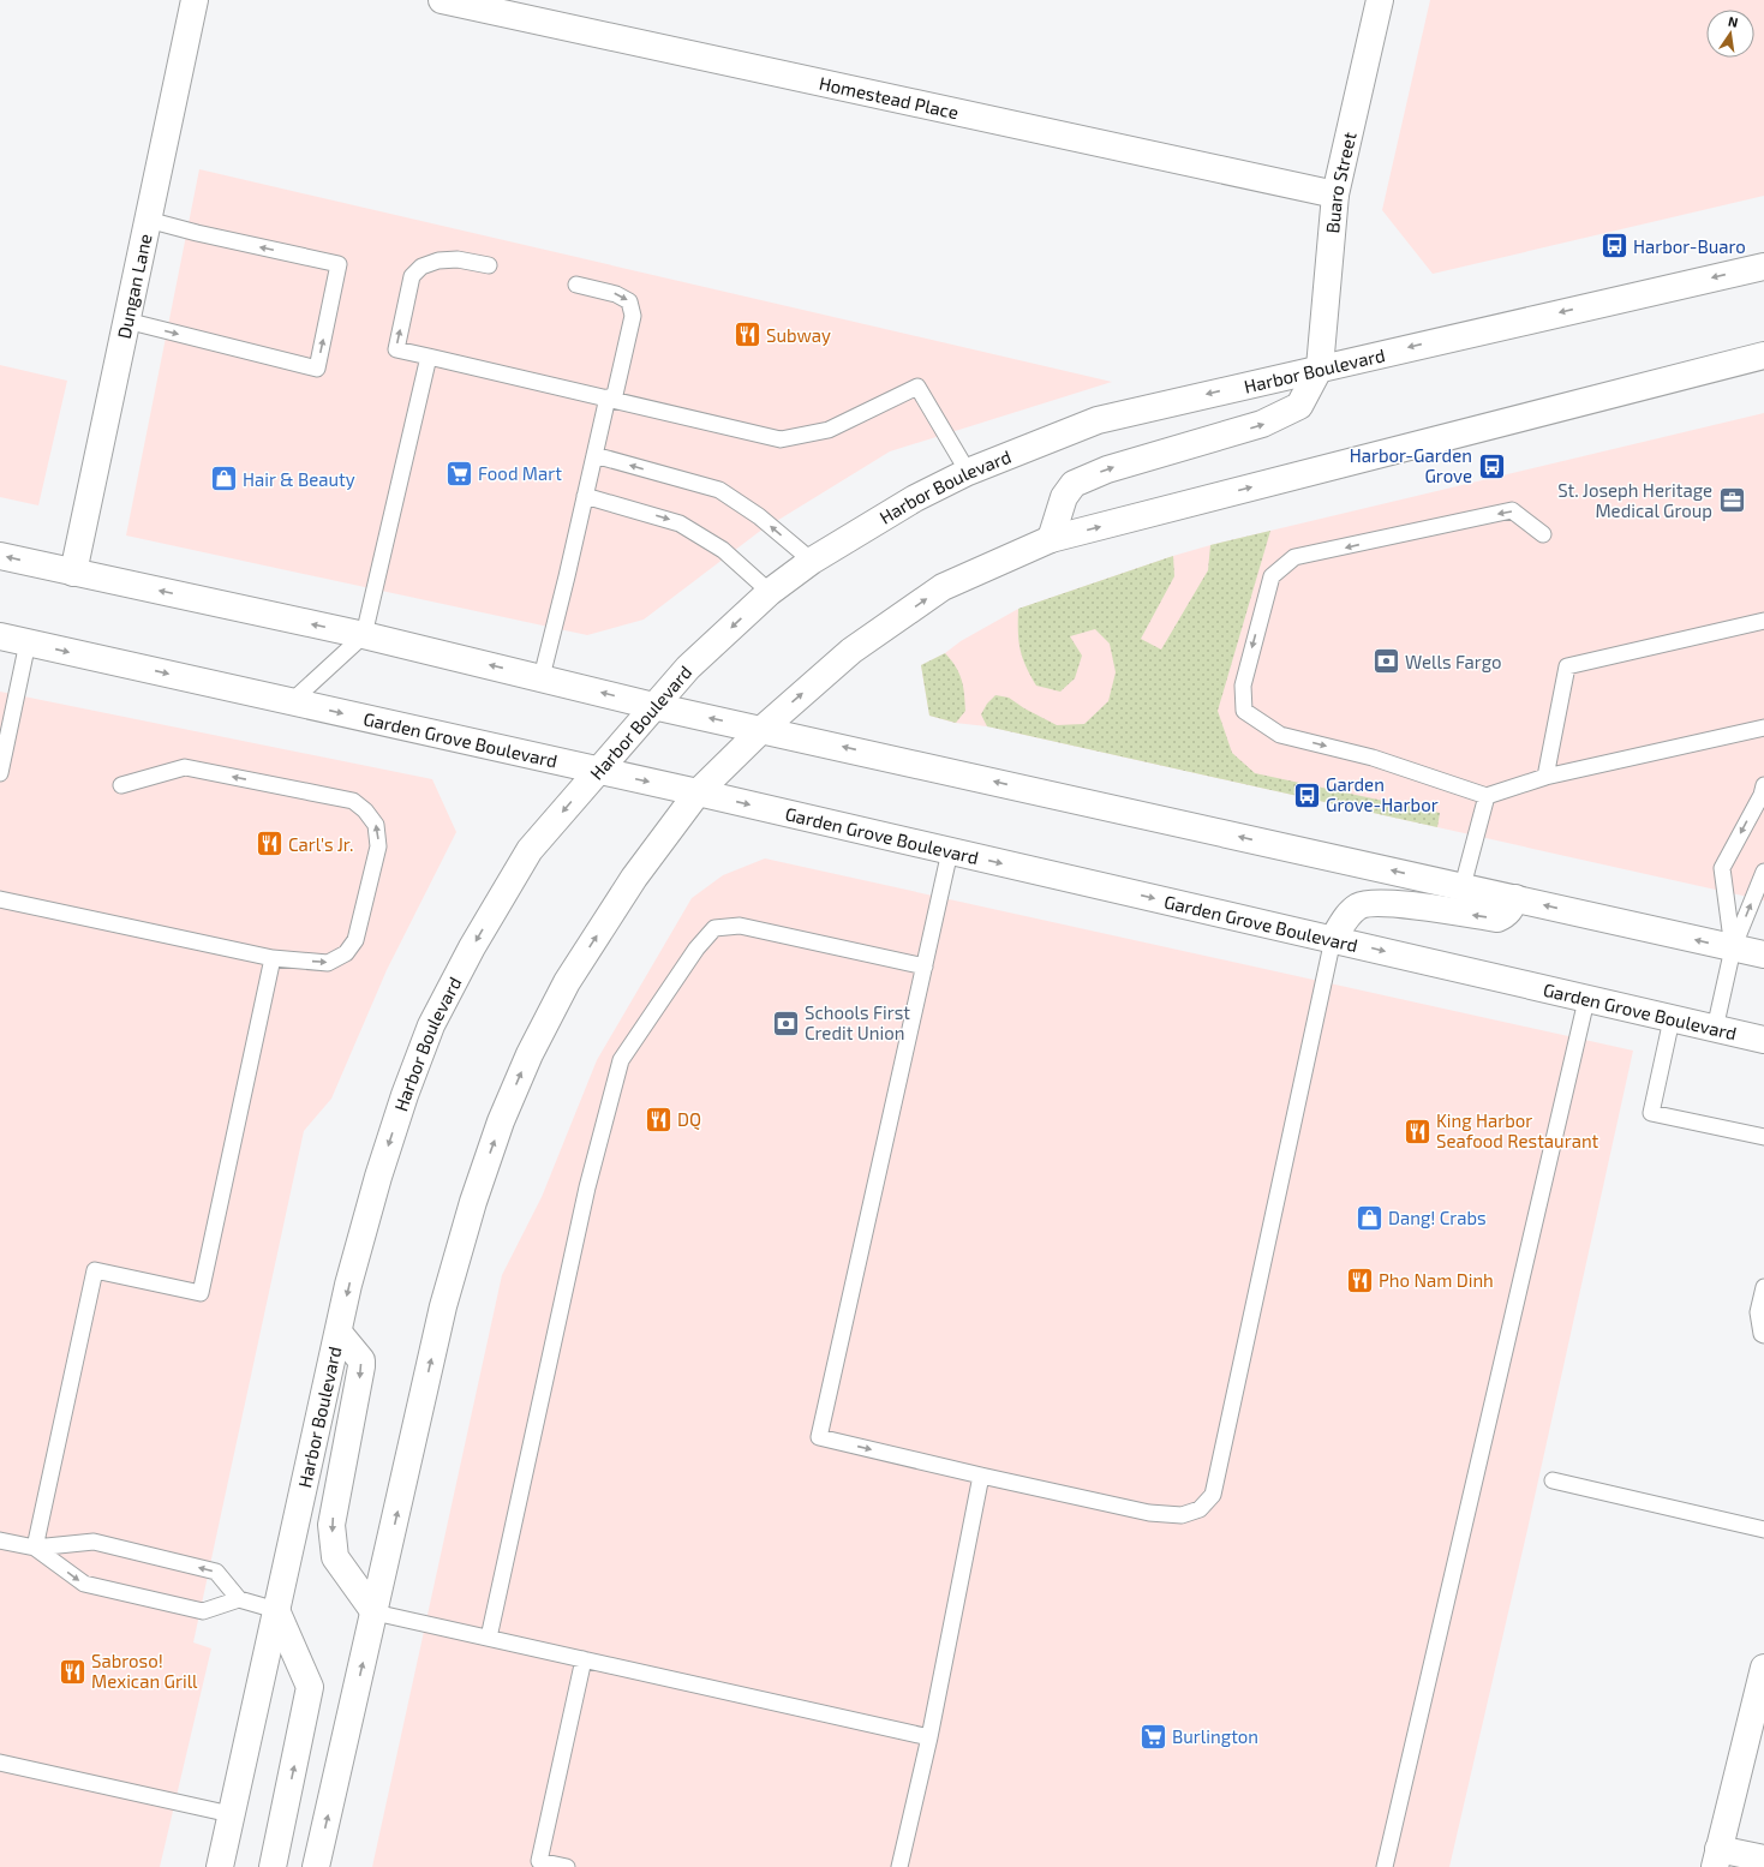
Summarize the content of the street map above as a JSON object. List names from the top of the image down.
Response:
{
  "streets": {
    "main road": [
      "Homestead Place",
      "Buaro Street",
      "Dungan Lane",
      "Harbor Boulevard",
      "Garden Grove Boulevard"
    ]
  },
  "crossings": [
    ["Homestead Place", "Buaro Street"],
    ["Buaro Street", "Harbor Boulevard"],
    ["Harbor Boulevard", "Garden Grove Boulevard"]
  ],
  "places": {
    "bus stop": ["Harbor-Buaro", "Harbor-Garden Grove", "Garden Grove-Harbor"],
    "restaurant": [
      "Subway",
      "Carl's Jr.",
      "DQ",
      "King Harbor Seafood Restaurant",
      "Pho Nam Dinh",
      "Sabroso! Mexican Grill"
    ],
    "supermarket": ["Food Mart", "Burlington"],
    "shop": ["Hair & Beauty", "Dang! Crabs"],
    "office": ["St. Joseph Heritage Medical Group"],
    "bank": ["Wells Fargo", "Schools First Credit Union"]
  },
  "north": "top"
}
